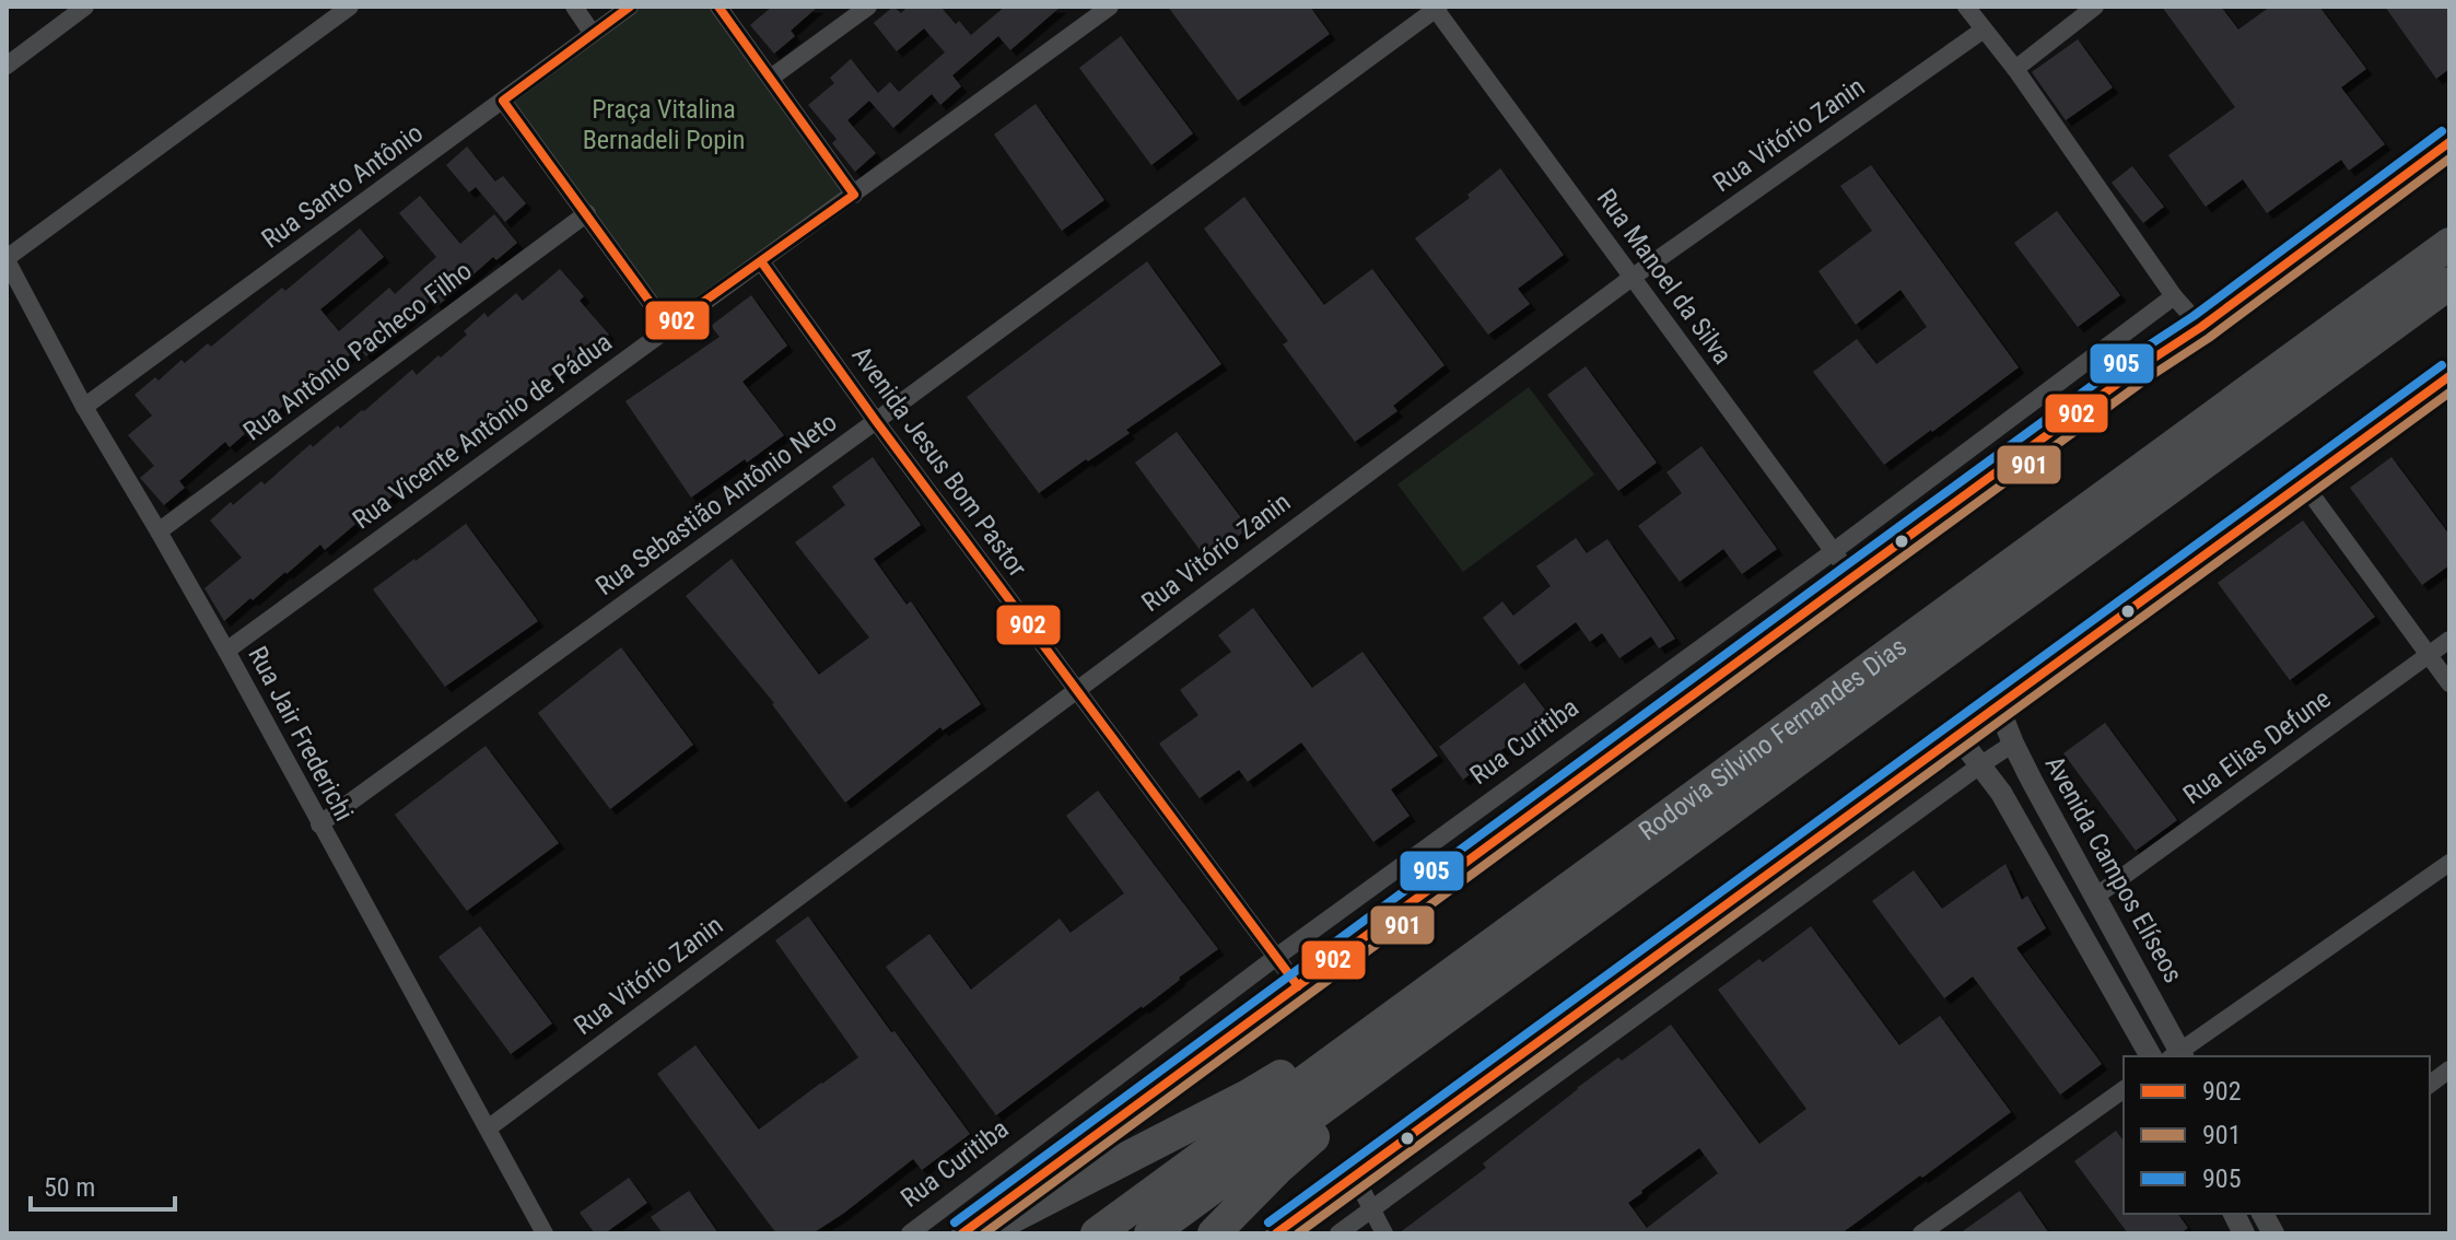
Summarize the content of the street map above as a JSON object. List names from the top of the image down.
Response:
{
  "streets": {
    "highway": ["Rodovia Silvino Fernandes Dias"],
    "street": [
      "Rua Vitório Zanin",
      "Rua Santo Antônio",
      "Rua Manoel da Silva",
      "Rua Antônio Pacheco Filho",
      "Rua Vicente Antônio de Pádua",
      "Avenida Jesus Bom Pastor",
      "Rua Sebastião Antônio Neto",
      "Rua Jair Frederichi",
      "Rua Curitiba",
      "Rua Elias Defune",
      "Avenida Campos Elíseos"
    ]
  },
  "crossings": [
    ["Rua Vitório Zanin", "Rua Manoel da Silva"],
    ["Rua Vitório Zanin", "Avenida Jesus Bom Pastor"],
    ["Rua Vitório Zanin", "Rua Jair Frederichi"],
    ["Rua Santo Antônio", "Rua Jair Frederichi"],
    ["Rua Manoel da Silva", "Rua Sebastião Antônio Neto"],
    ["Rua Manoel da Silva", "Rua Curitiba"],
    ["Rua Antônio Pacheco Filho", "Rua Jair Frederichi"],
    ["Rua Vicente Antônio de Pádua", "Avenida Jesus Bom Pastor"],
    ["Rua Vicente Antônio de Pádua", "Rua Jair Frederichi"],
    ["Avenida Jesus Bom Pastor", "Rua Sebastião Antônio Neto"],
    ["Avenida Jesus Bom Pastor", "Rua Curitiba"],
    ["Rua Sebastião Antônio Neto", "Rua Jair Frederichi"],
    ["Rua Elias Defune", "Avenida Campos Elíseos"]
  ],
  "parks": ["Praça Vitalina Bernadeli Popin"],
  "lines": ["transit line 902", "transit line 905", "transit line 901"],
  "legend": ["902", "901", "905"],
  "scale_bar": "50 m"
}
